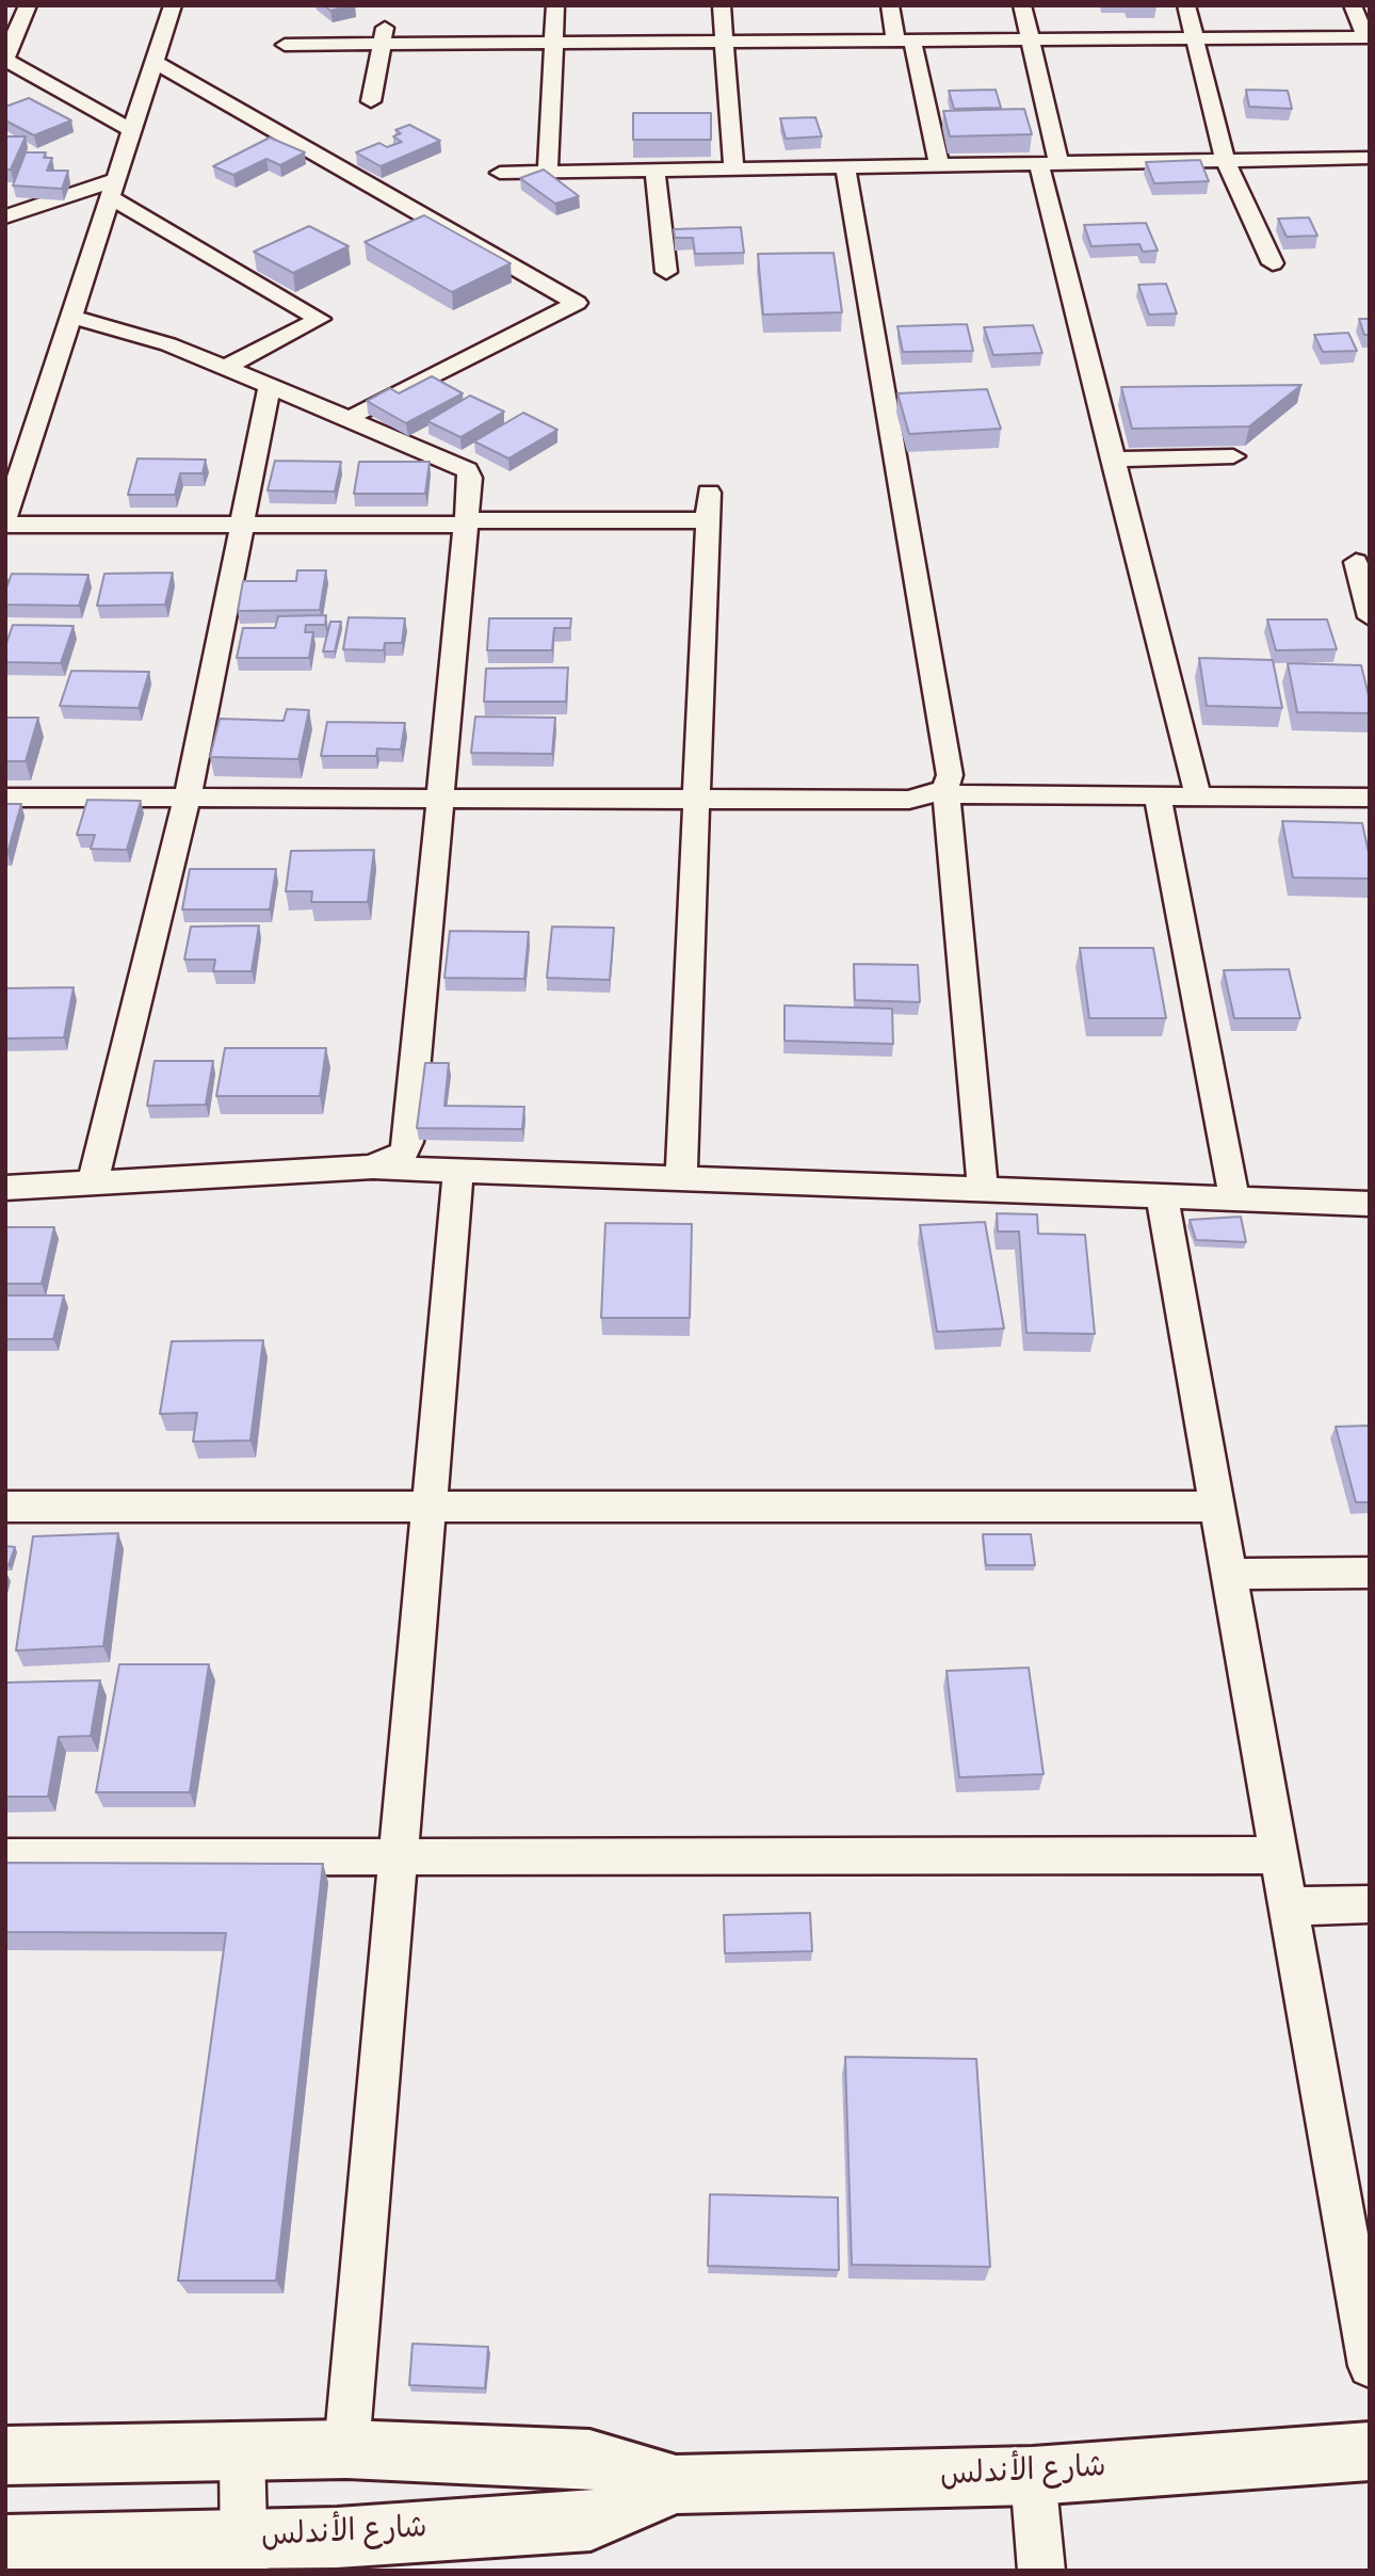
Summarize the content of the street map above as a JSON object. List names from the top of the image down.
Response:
{
  "streets": {
    "main road": ["شارع الأندلس"]
  }
}
